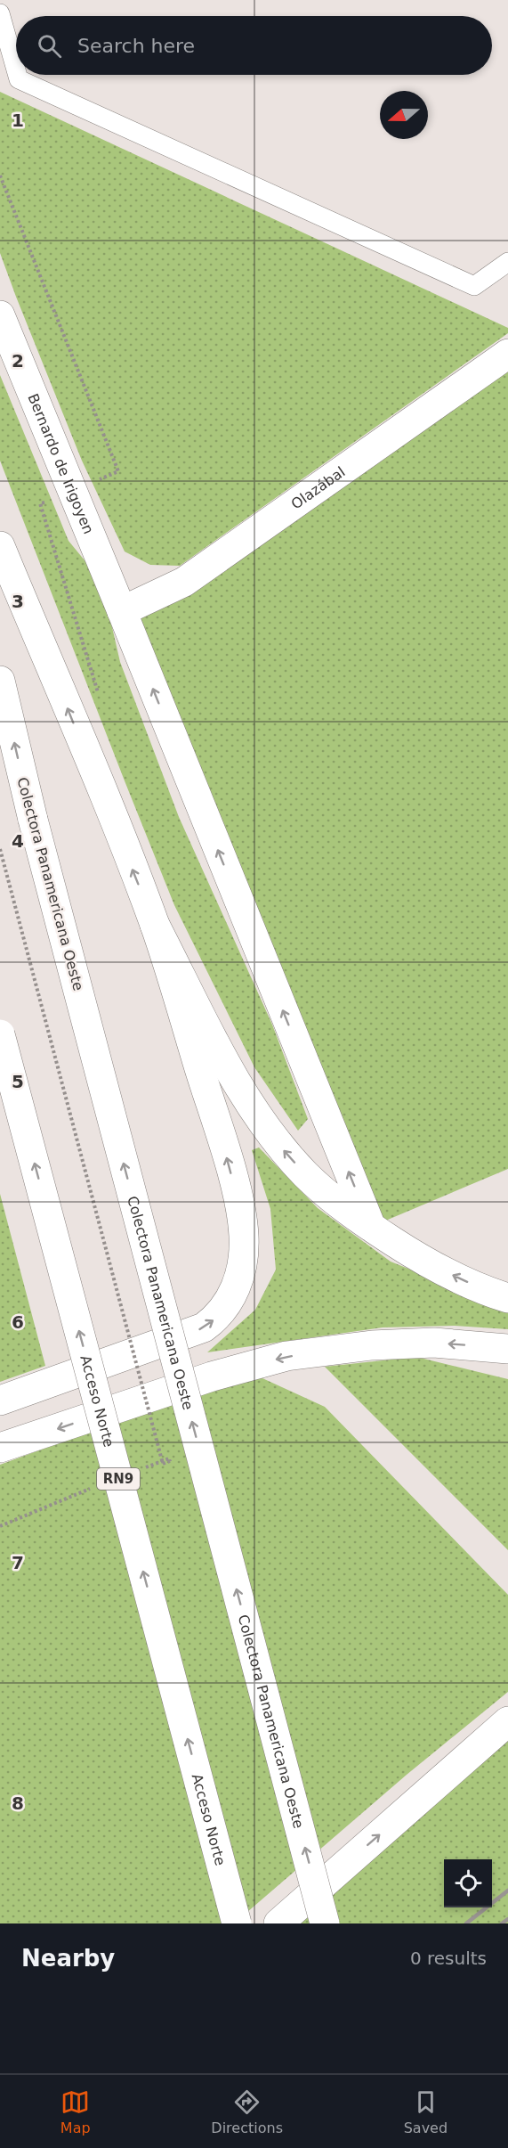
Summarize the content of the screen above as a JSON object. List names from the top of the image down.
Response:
{
  "streets": {
    "main road": [
      "Bernardo de Irigoyen",
      "Olazábal",
      "Colectora Panamericana Oeste",
      "Acceso Norte",
      "RN9"
    ]
  },
  "crossings": [
    ["Bernardo de Irigoyen", "Olazábal"]
  ],
  "one_way": ["Acceso Norte"],
  "north": "left",
  "page": {
    "search": "Search here",
    "heading": ["Nearby", "0 results"],
    "nav": ["Map", "Directions", "Saved"]
  },
  "grid": {
    "rows": [
      "1",
      "2",
      "3",
      "4",
      "5",
      "6",
      "7",
      "8"
    ]
  }
}
